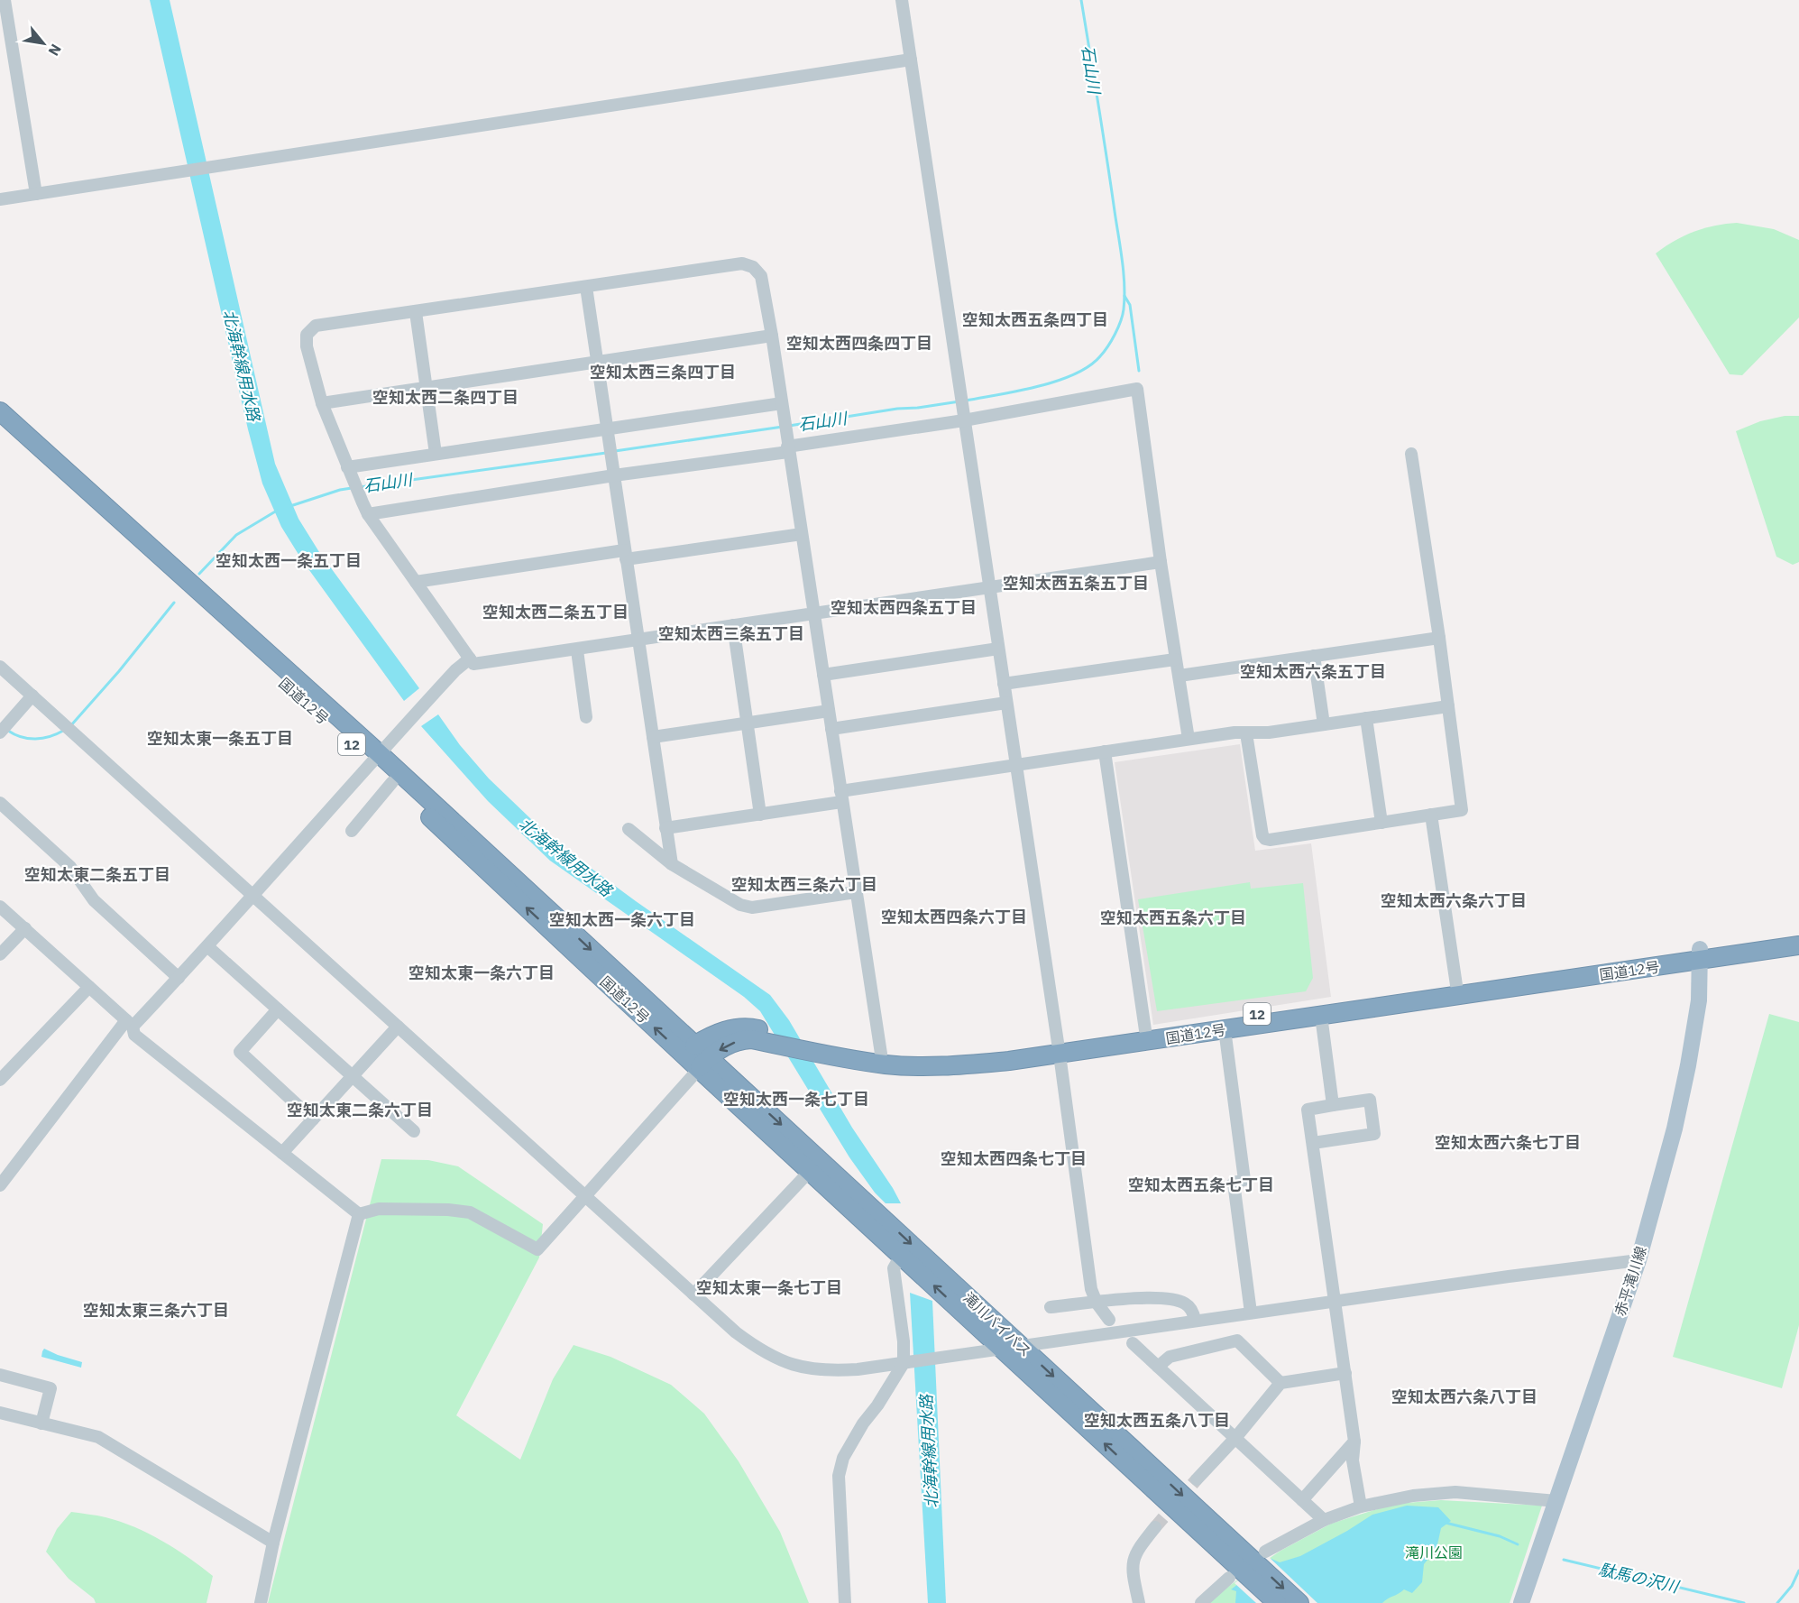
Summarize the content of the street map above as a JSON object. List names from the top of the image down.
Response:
{
  "streets": {
    "highway": ["国道12号", "12", "滝川バイパス"],
    "main road": ["赤平滝川線"]
  },
  "crossings": [
    ["国道12号", "赤平滝川線"],
    ["国道12号", "滝川バイパス"]
  ],
  "districts": [
    "空知太西五条四丁目",
    "空知太西四条四丁目",
    "空知太西三条四丁目",
    "空知太西二条四丁目",
    "空知太西一条五丁目",
    "空知太西五条五丁目",
    "空知太西四条五丁目",
    "空知太西二条五丁目",
    "空知太西三条五丁目",
    "空知太西六条五丁目",
    "空知太東一条五丁目",
    "空知太東二条五丁目",
    "空知太西三条六丁目",
    "空知太西六条六丁目",
    "空知太西四条六丁目",
    "空知太西五条六丁目",
    "空知太西一条六丁目",
    "空知太東一条六丁目",
    "空知太西一条七丁目",
    "空知太東二条六丁目",
    "空知太西六条七丁目",
    "空知太西四条七丁目",
    "空知太西五条七丁目",
    "空知太東一条七丁目",
    "空知太東三条六丁目",
    "空知太西六条八丁目",
    "空知太西五条八丁目"
  ],
  "water": ["石山川", "北海幹線用水路", "駄馬の沢川"],
  "parks": ["滝川公園"],
  "north": "bottom right"
}
